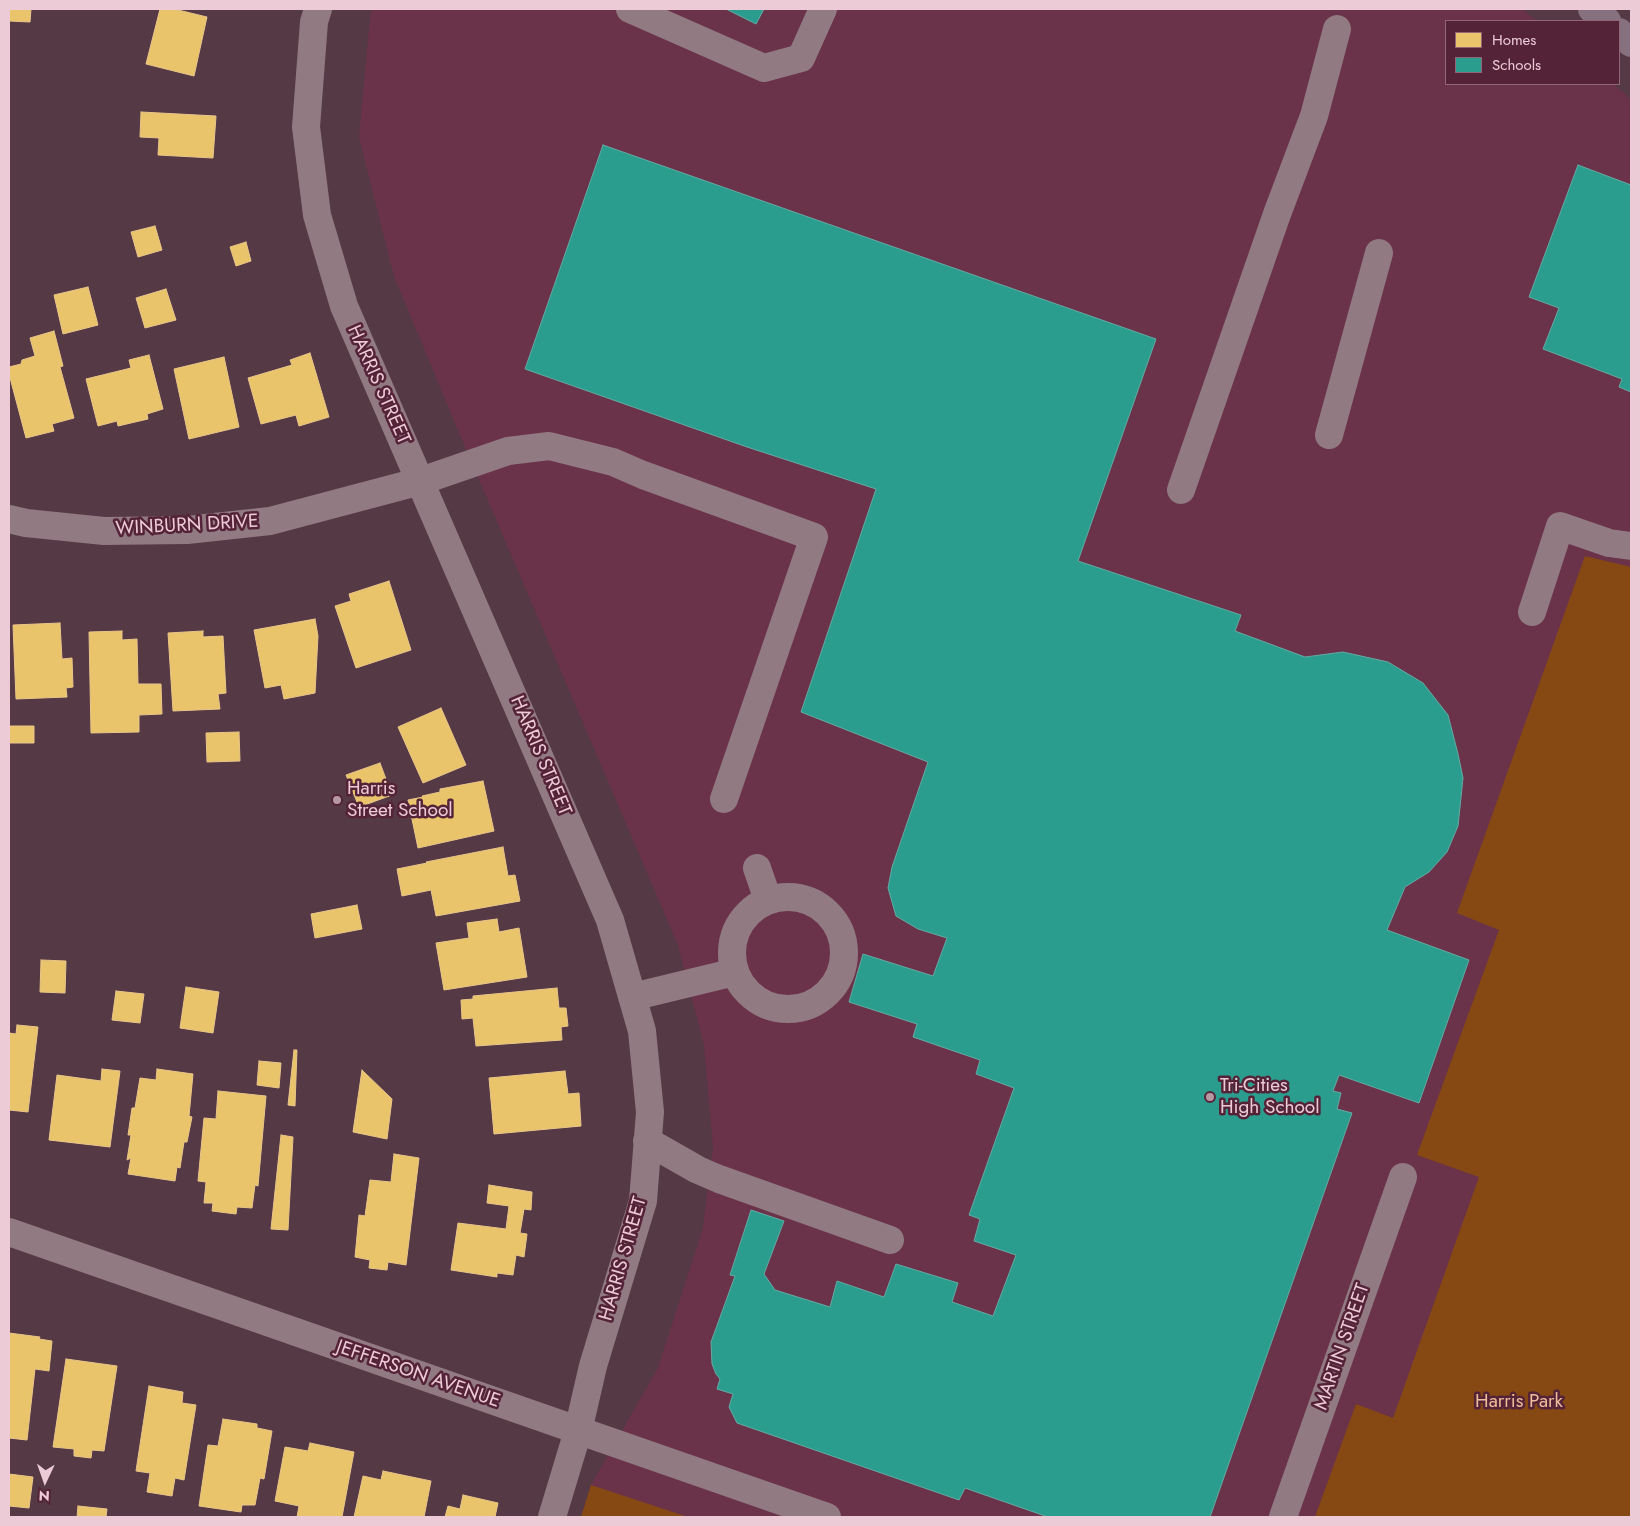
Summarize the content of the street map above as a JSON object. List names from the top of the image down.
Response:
{
  "streets": {
    "street": [
      "HARRIS STREET",
      "WINBURN DRIVE",
      "MARTIN STREET",
      "JEFFERSON AVENUE"
    ]
  },
  "crossings": [
    ["HARRIS STREET", "WINBURN DRIVE"],
    ["HARRIS STREET", "JEFFERSON AVENUE"]
  ],
  "parks": ["Harris Park"],
  "places": ["Harris Street School", "Tri-Cities High School"],
  "legend": ["Homes", "Schools"],
  "north": "bottom"
}
